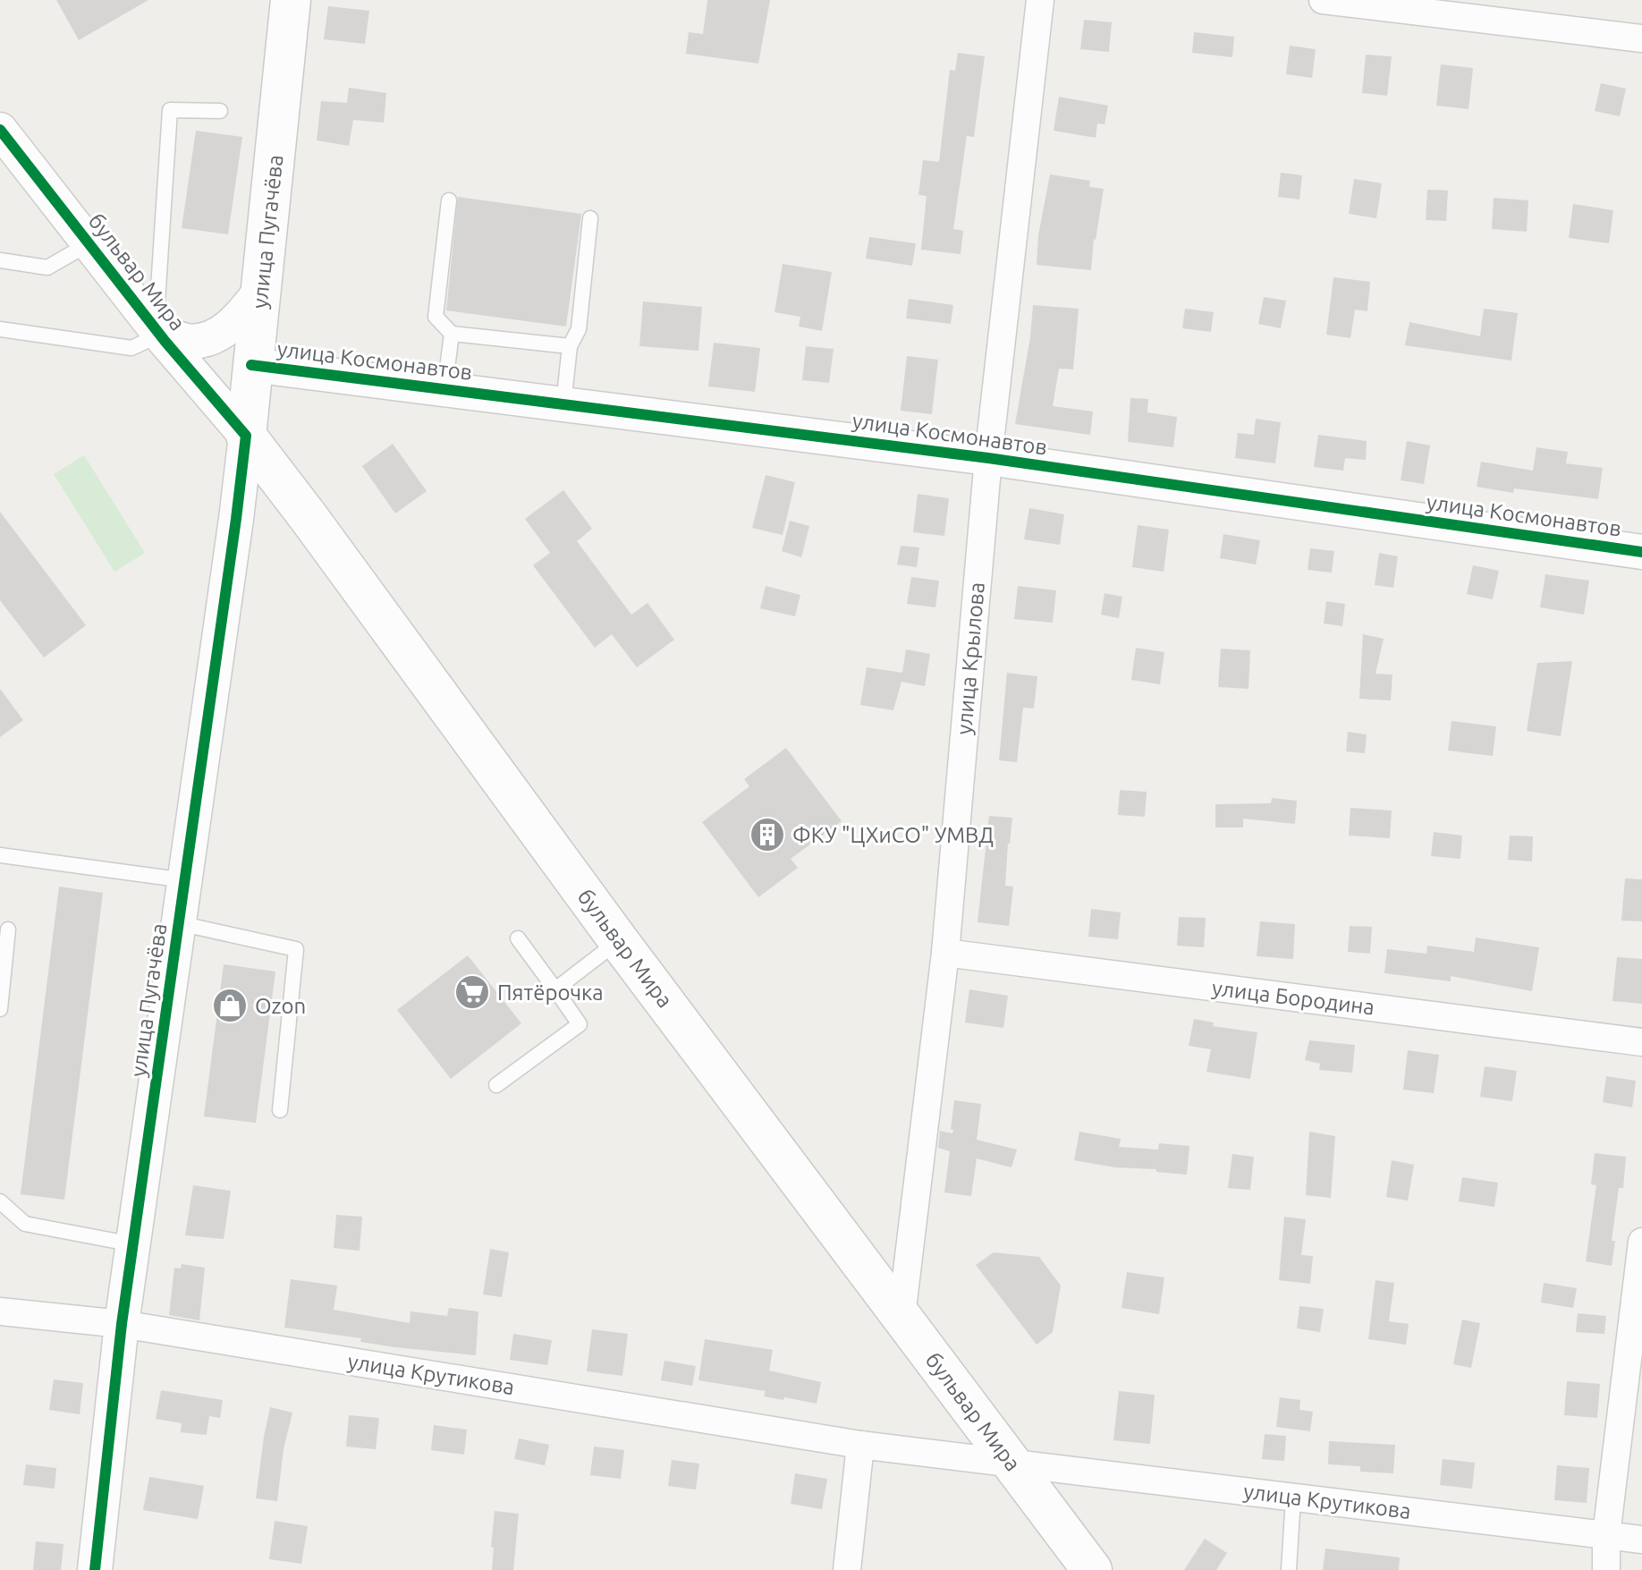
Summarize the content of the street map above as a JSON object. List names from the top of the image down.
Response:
{
  "streets": {
    "main road": ["улица Пугачёва", "бульвар Мира"],
    "street": [
      "улица Космонавтов",
      "улица Крылова",
      "улица Бородина",
      "улица Крутикова"
    ]
  },
  "crossings": [
    ["улица Пугачёва", "бульвар Мира"],
    ["улица Пугачёва", "улица Космонавтов"],
    ["улица Пугачёва", "улица Крутикова"],
    ["бульвар Мира", "улица Крылова"],
    ["бульвар Мира", "улица Крутикова"],
    ["улица Космонавтов", "улица Крылова"],
    ["улица Крылова", "улица Бородина"]
  ],
  "places": {
    "building": ["ФКУ \"ЦХиСО\" УМВД"],
    "supermarket": ["Пятёрочка"],
    "shop": ["Ozon"]
  }
}
